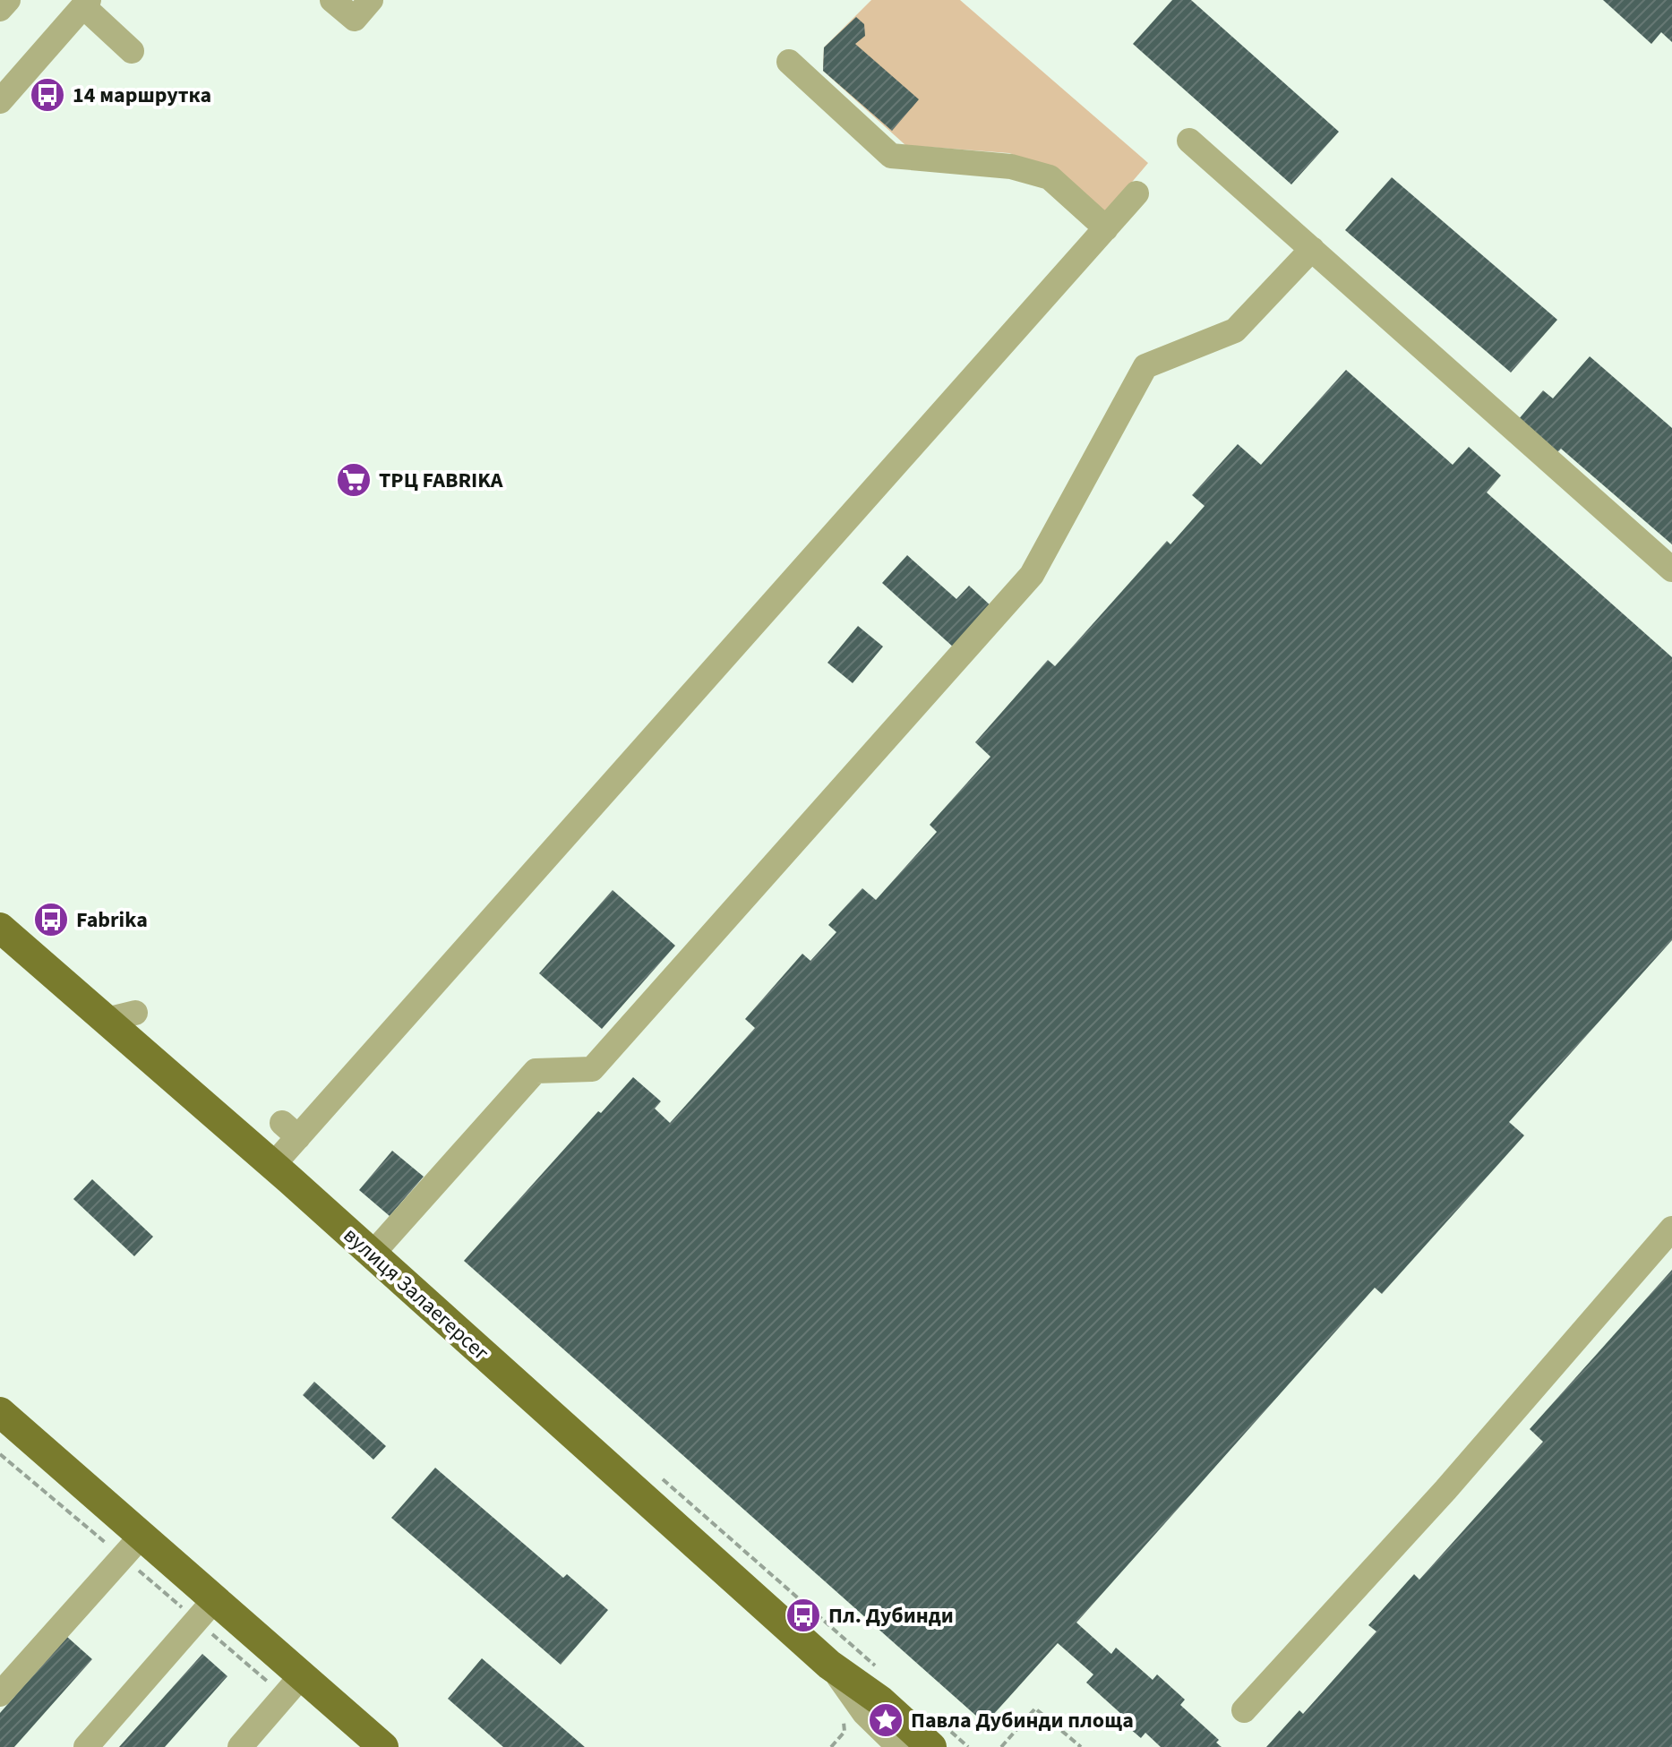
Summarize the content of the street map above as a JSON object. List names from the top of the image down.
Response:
{
  "streets": {
    "main road": ["вулиця Залаегерсег"]
  },
  "places": {
    "bus stop": ["14 маршрутка", "Fabrika", "Пл. Дубинди"],
    "supermarket": ["ТРЦ FABRIKA"],
    "place": ["Павла Дубинди площа"]
  }
}
